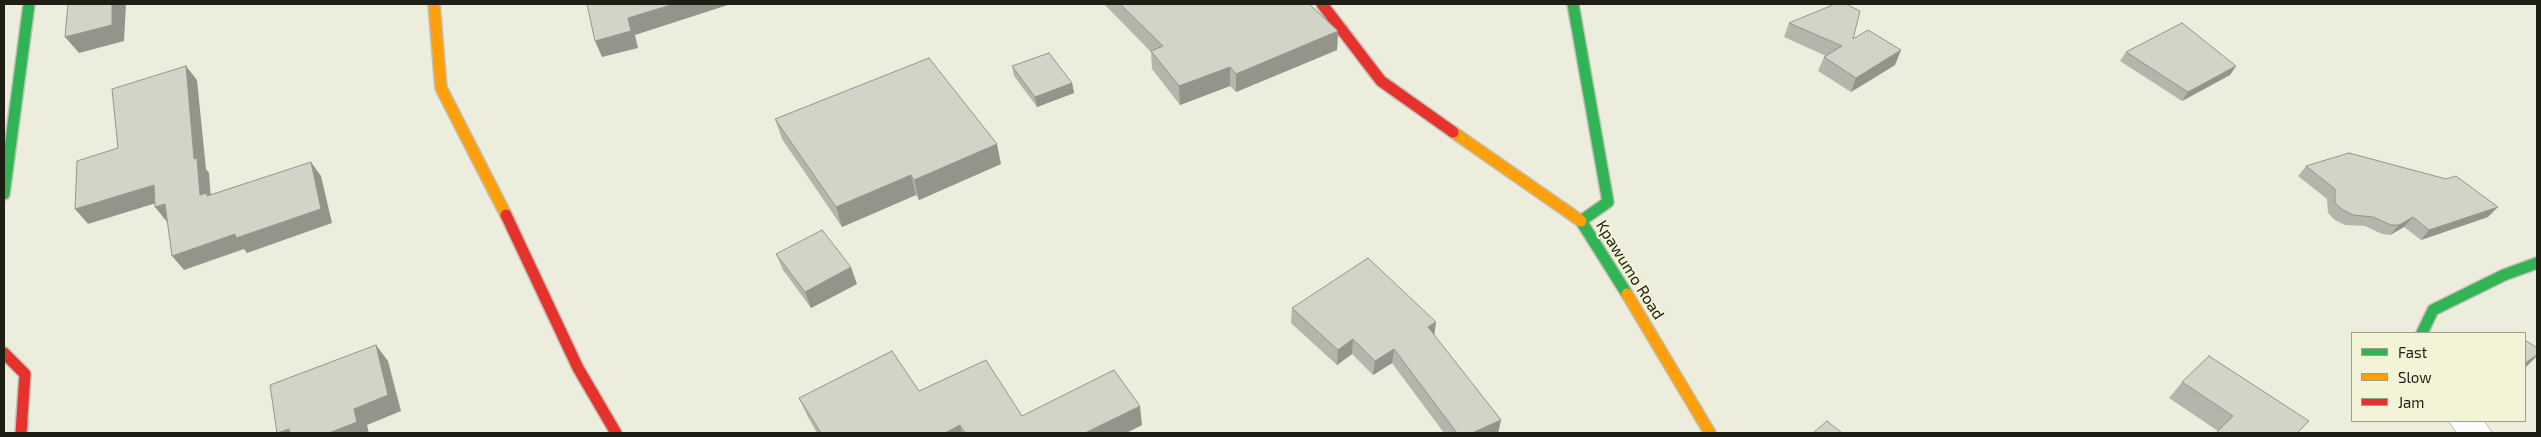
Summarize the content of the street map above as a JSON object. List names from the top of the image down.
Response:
{
  "streets": {
    "street": ["Kpawumo Road"]
  },
  "legend": ["Fast", "Slow", "Jam"]
}
